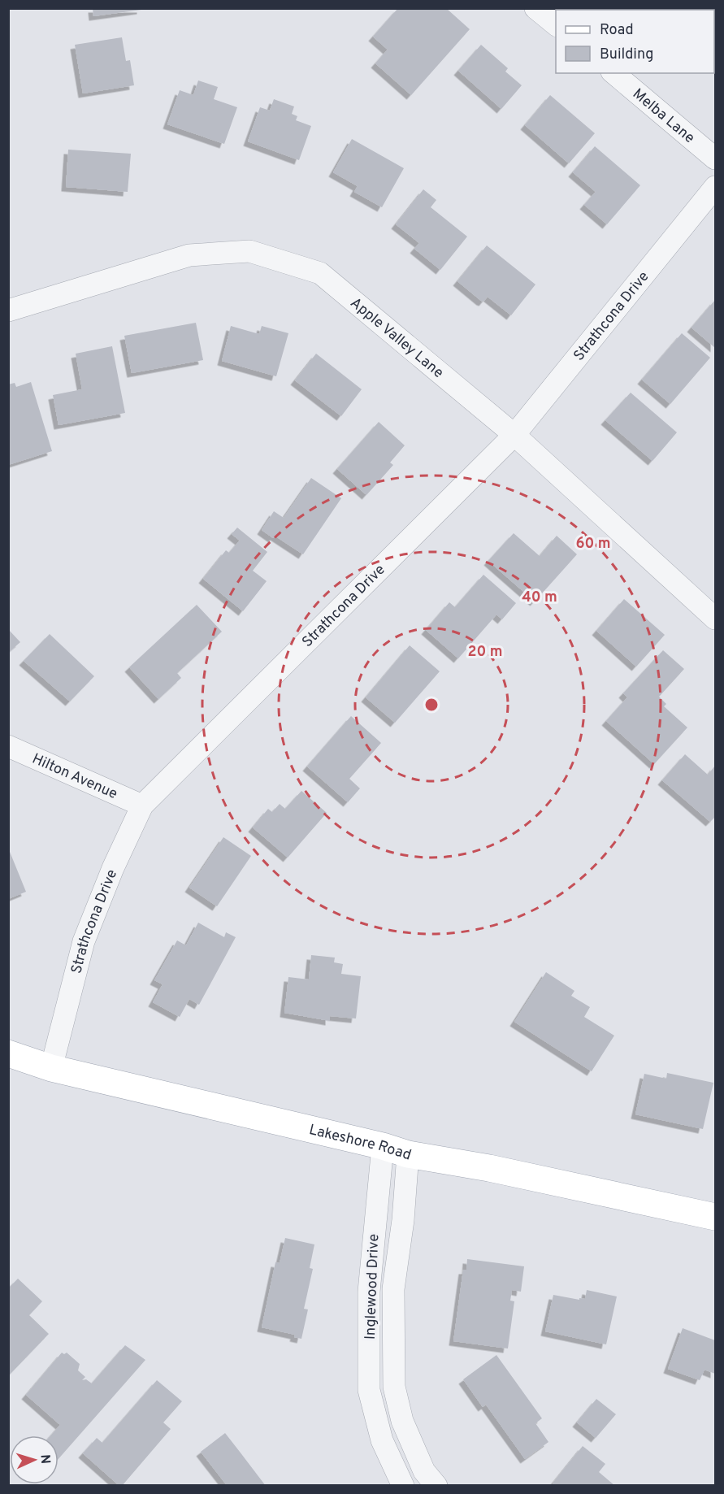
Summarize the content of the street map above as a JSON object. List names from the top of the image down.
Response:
{
  "streets": {
    "main road": ["Lakeshore Road"],
    "street": [
      "Melba Lane",
      "Strathcona Drive",
      "Apple Valley Lane",
      "Hilton Avenue",
      "Inglewood Drive"
    ]
  },
  "crossings": [
    ["Strathcona Drive", "Apple Valley Lane"],
    ["Strathcona Drive", "Hilton Avenue"],
    ["Strathcona Drive", "Lakeshore Road"],
    ["Lakeshore Road", "Inglewood Drive"]
  ],
  "legend": ["Road", "Building"],
  "north": "right",
  "rings": ["60 m", "40 m", "20 m"]
}
